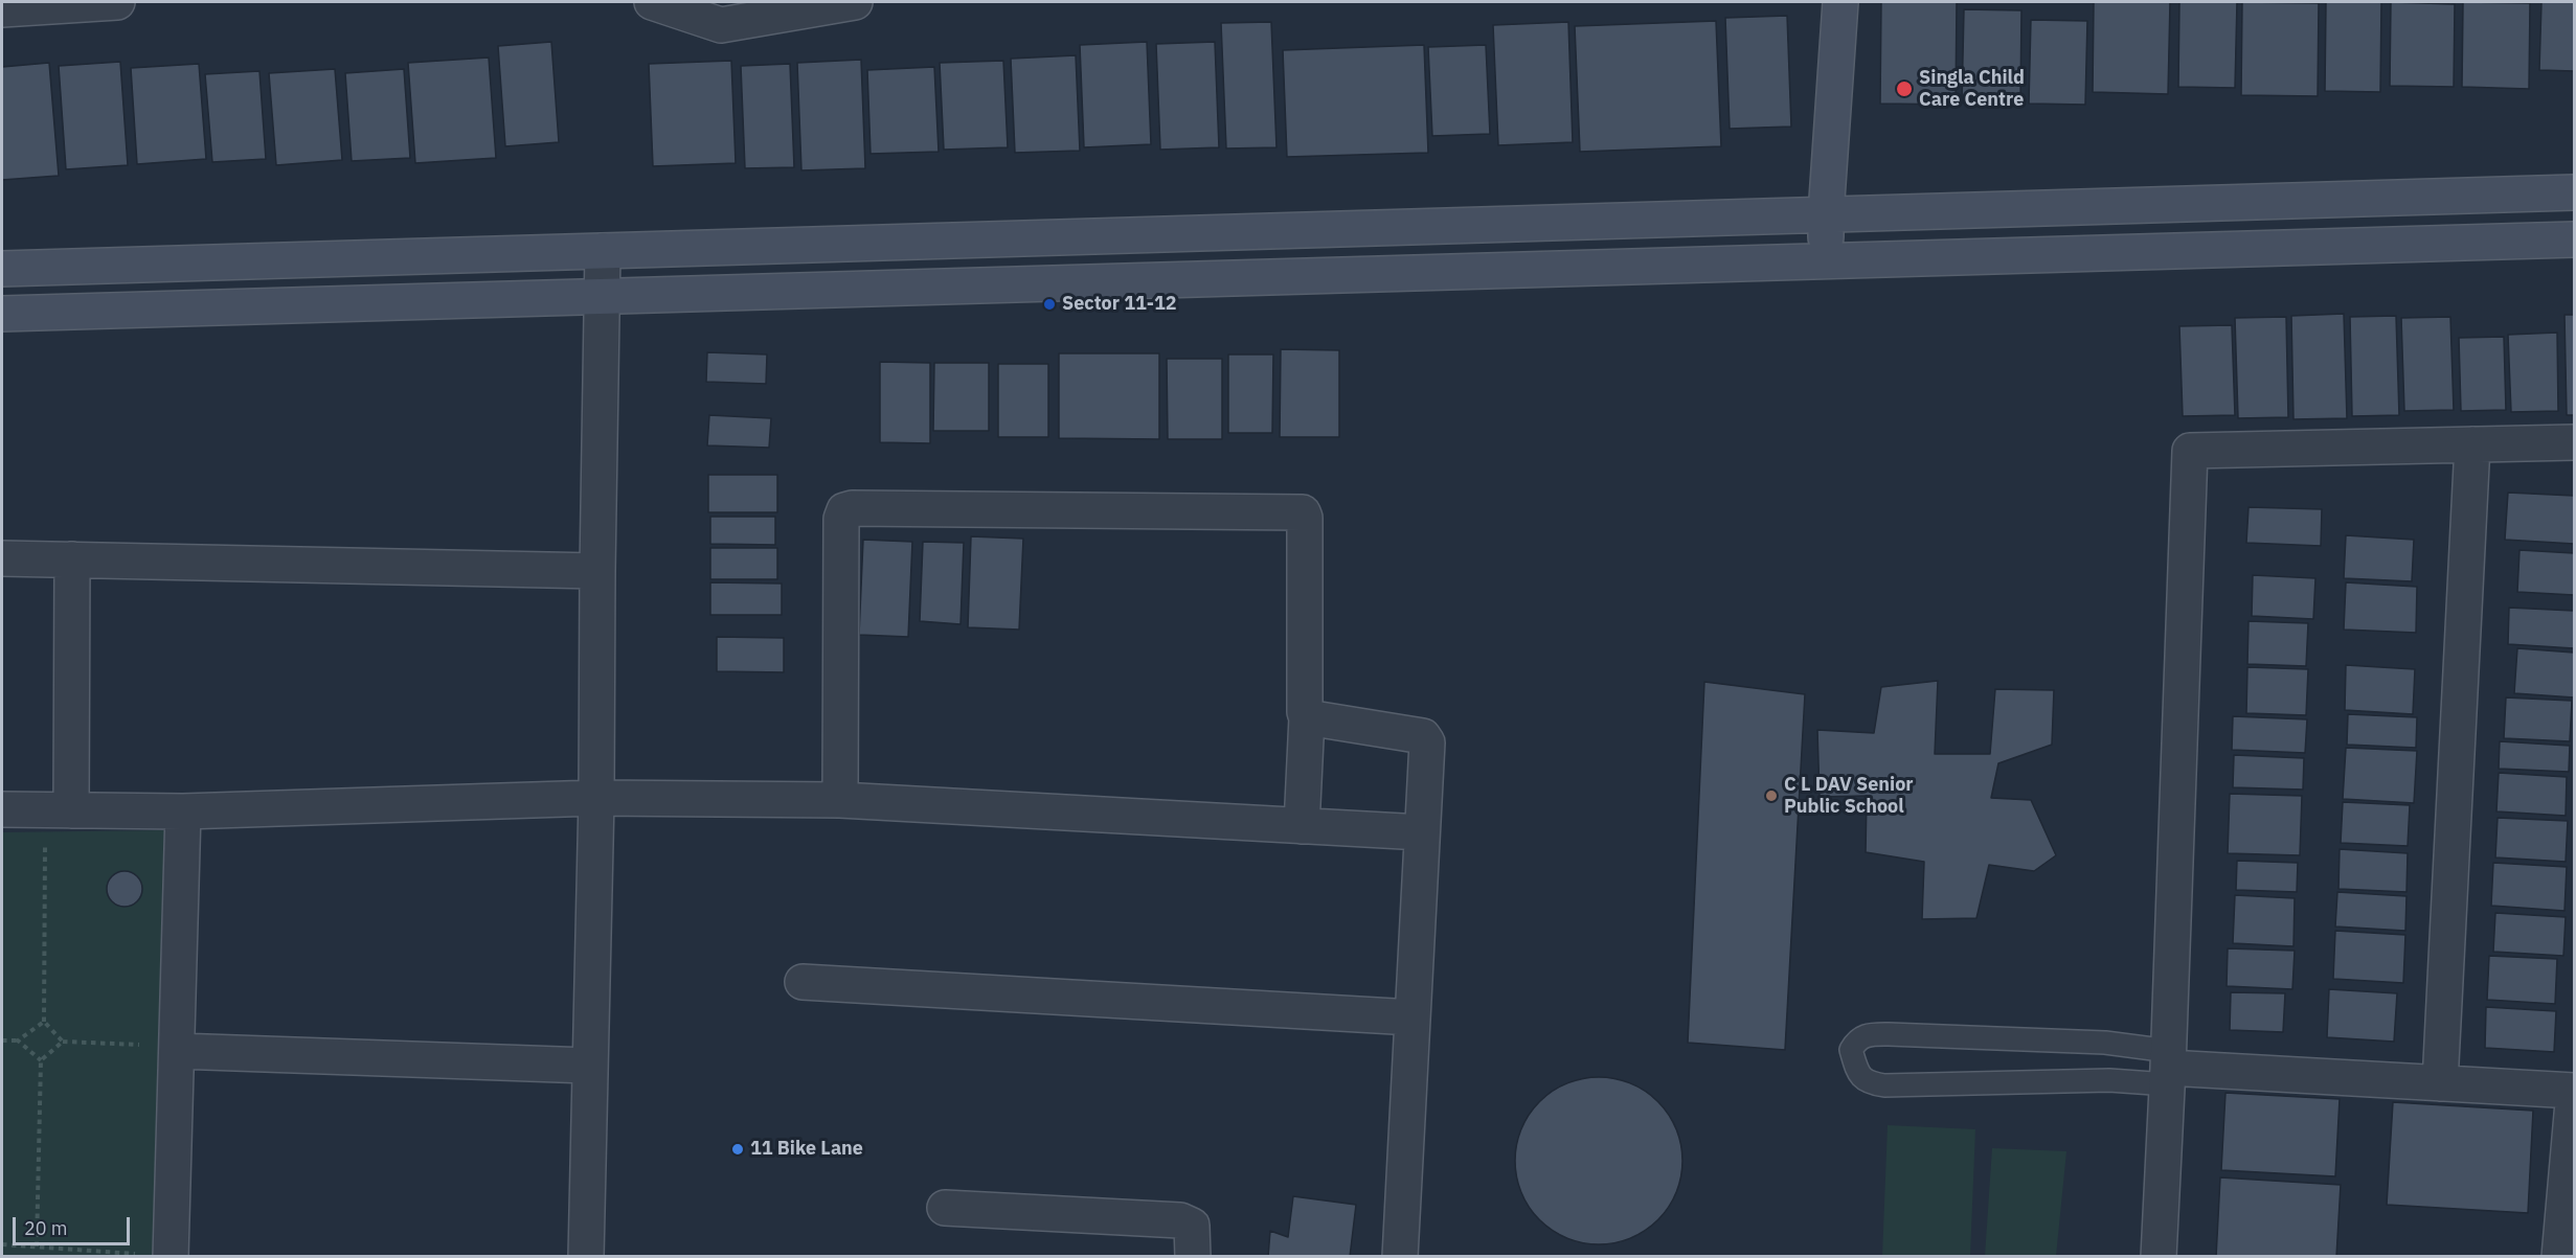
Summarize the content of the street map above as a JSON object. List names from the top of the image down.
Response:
{
  "places": [
    "Singla Child Care Centre",
    "Sector 11-12",
    "C L DAV Senior Public School",
    "11 Bike Lane"
  ],
  "scale_bar": "20 m"
}
